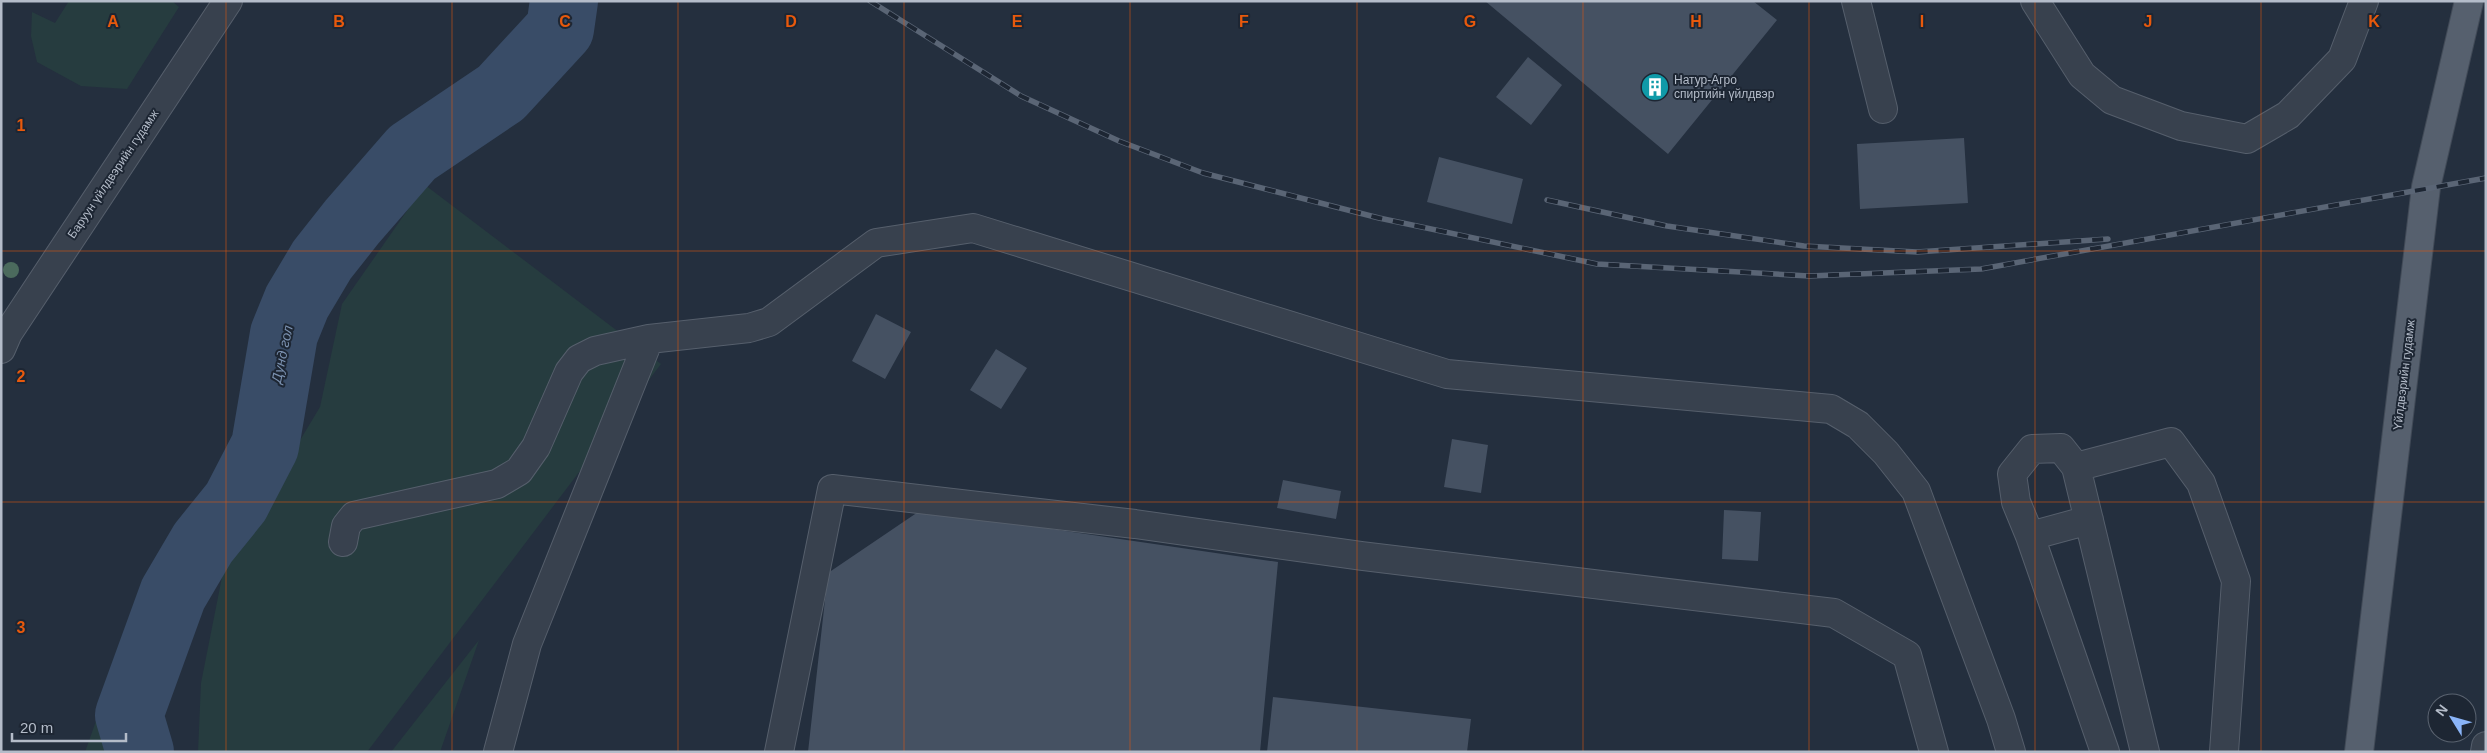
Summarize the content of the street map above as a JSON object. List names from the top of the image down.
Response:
{
  "streets": {
    "main road": ["Yйлдвэрийн гудамж"],
    "street": ["Баруун үйлдвэрийн гудамж"]
  },
  "water": ["Дунд гол"],
  "places": {
    "building": ["Натур-Агро спиртийн үйлдвэр"]
  },
  "scale_bar": "20 m",
  "north": "top left",
  "grid": {
    "columns": [
      "A",
      "B",
      "C",
      "D",
      "E",
      "F",
      "G",
      "H",
      "I",
      "J",
      "K"
    ],
    "rows": ["1", "2", "3"]
  }
}
